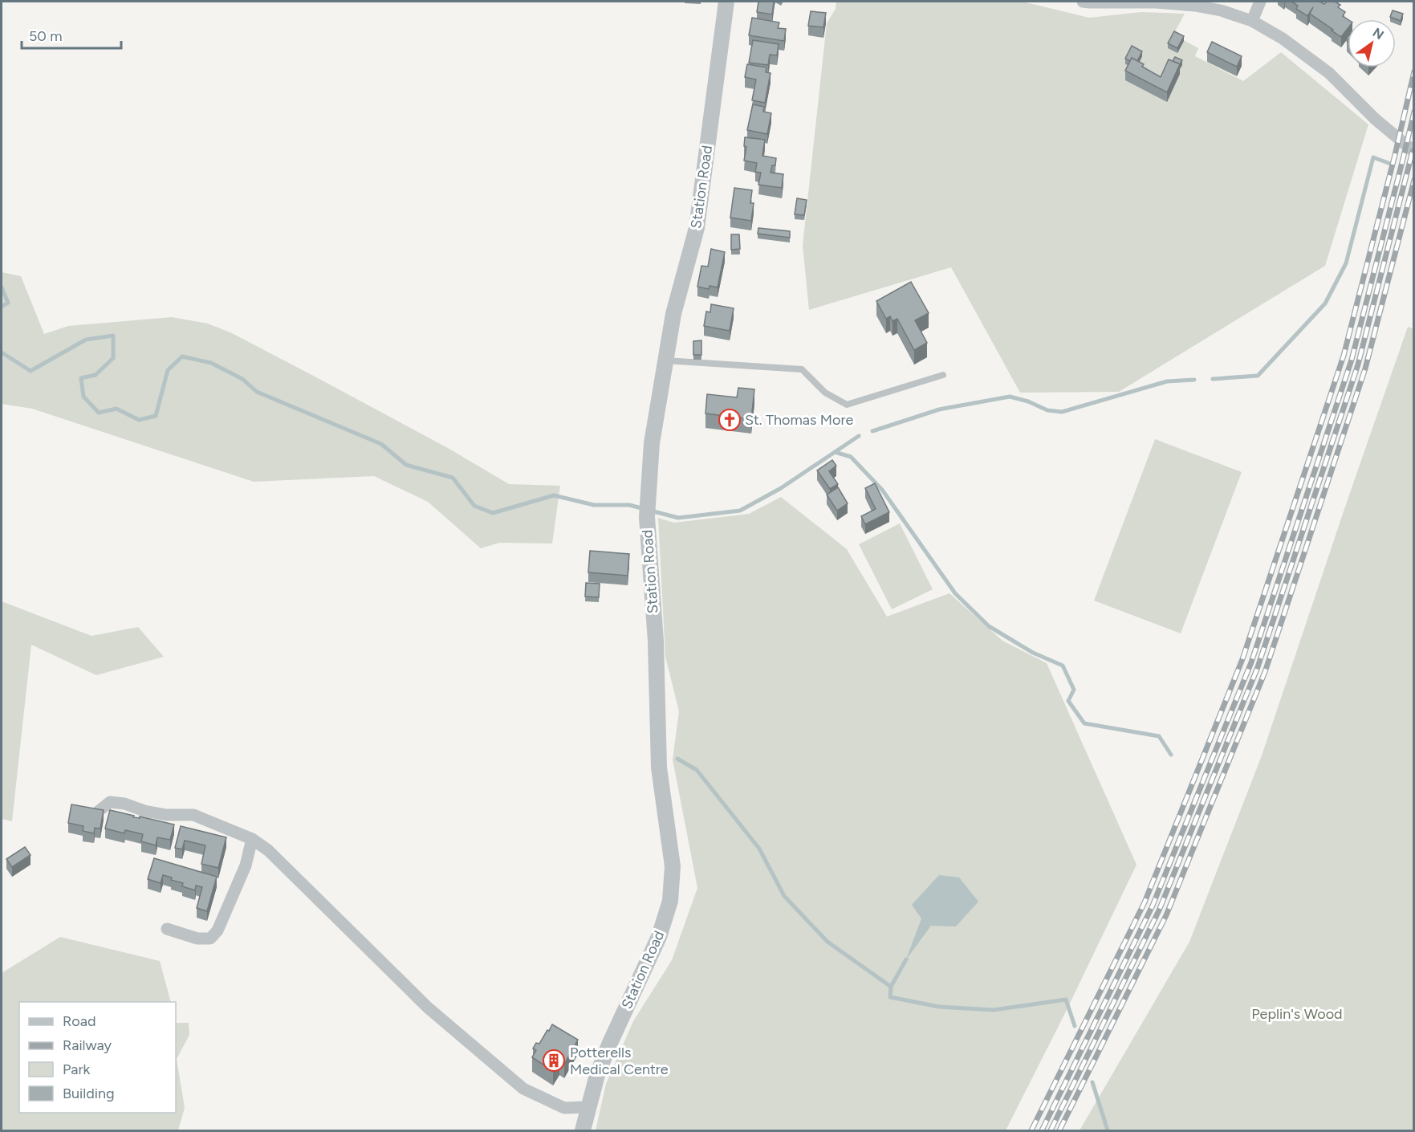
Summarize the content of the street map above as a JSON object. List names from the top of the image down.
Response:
{
  "streets": {
    "street": ["Station Road"]
  },
  "parks": ["Peplin's Wood"],
  "places": {
    "church": ["St. Thomas More"],
    "building": ["Potterells Medical Centre"]
  },
  "legend": [
    "Road",
    "Railway",
    "Park",
    "Building"
  ],
  "scale_bar": "50 m",
  "north": "top right"
}
